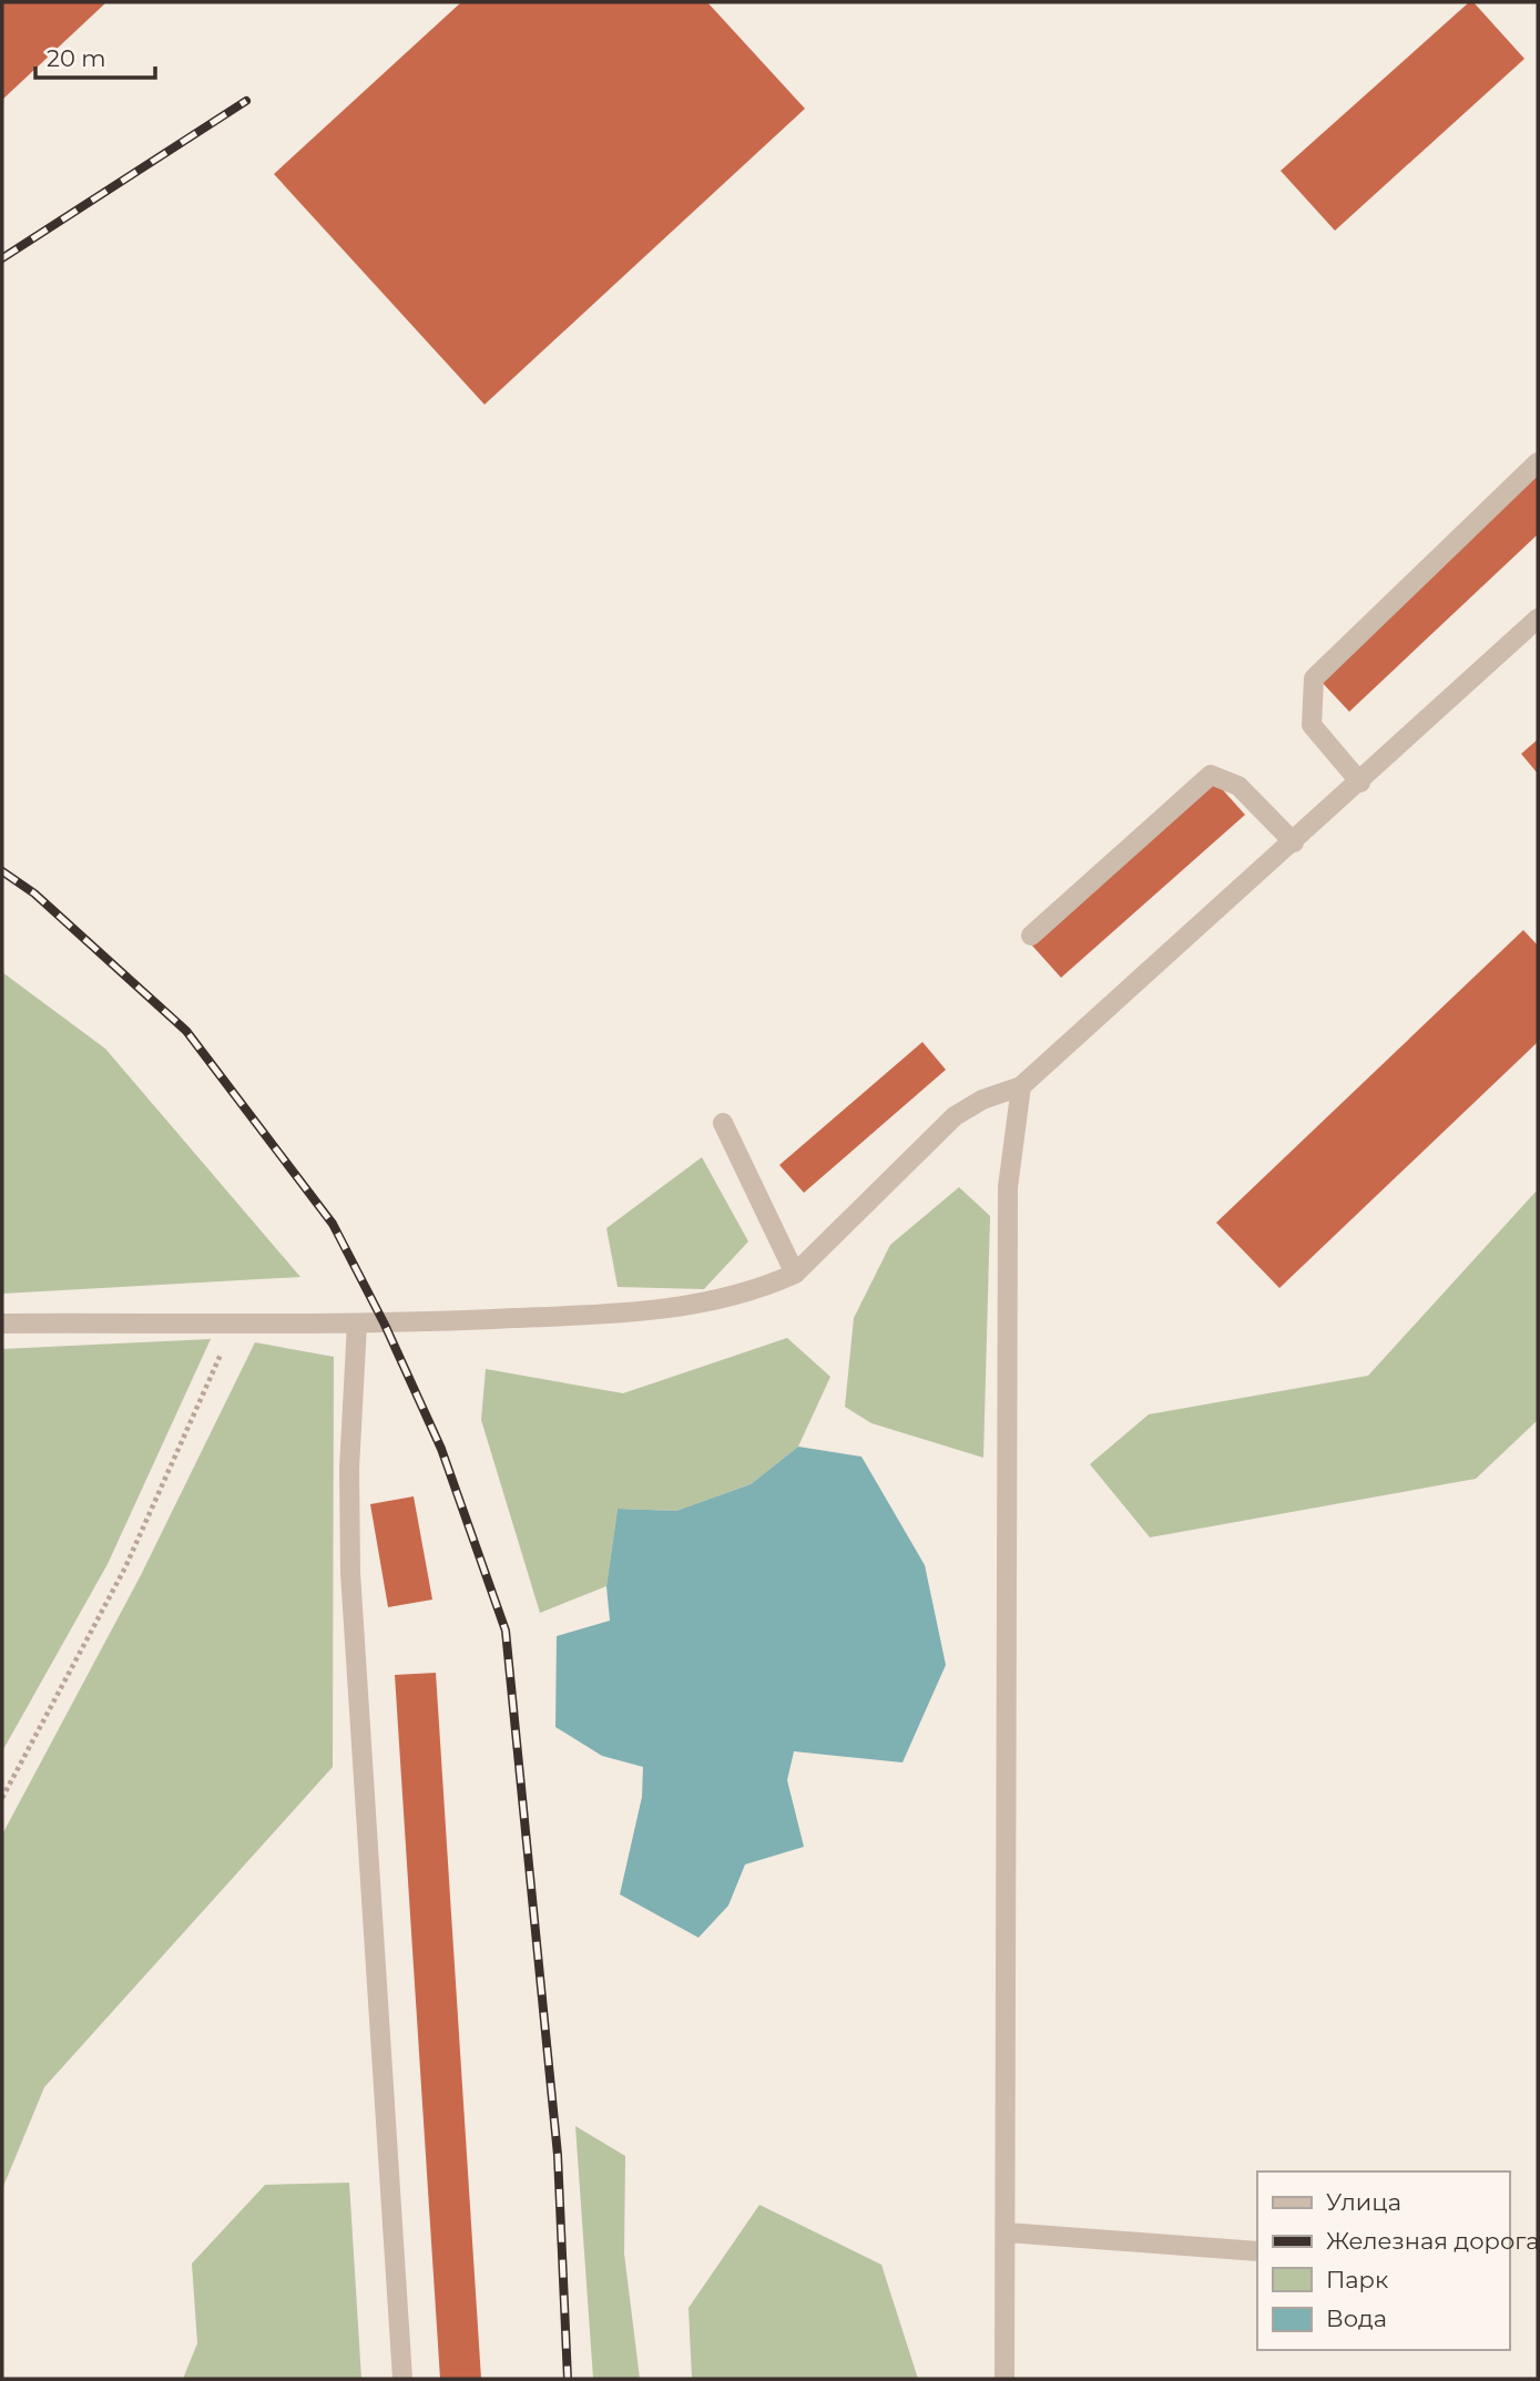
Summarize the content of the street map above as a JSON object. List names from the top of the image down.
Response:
{
  "legend": [
    "Улица",
    "Железная дорога",
    "Парк",
    "Вода"
  ],
  "scale_bar": "20 m"
}
